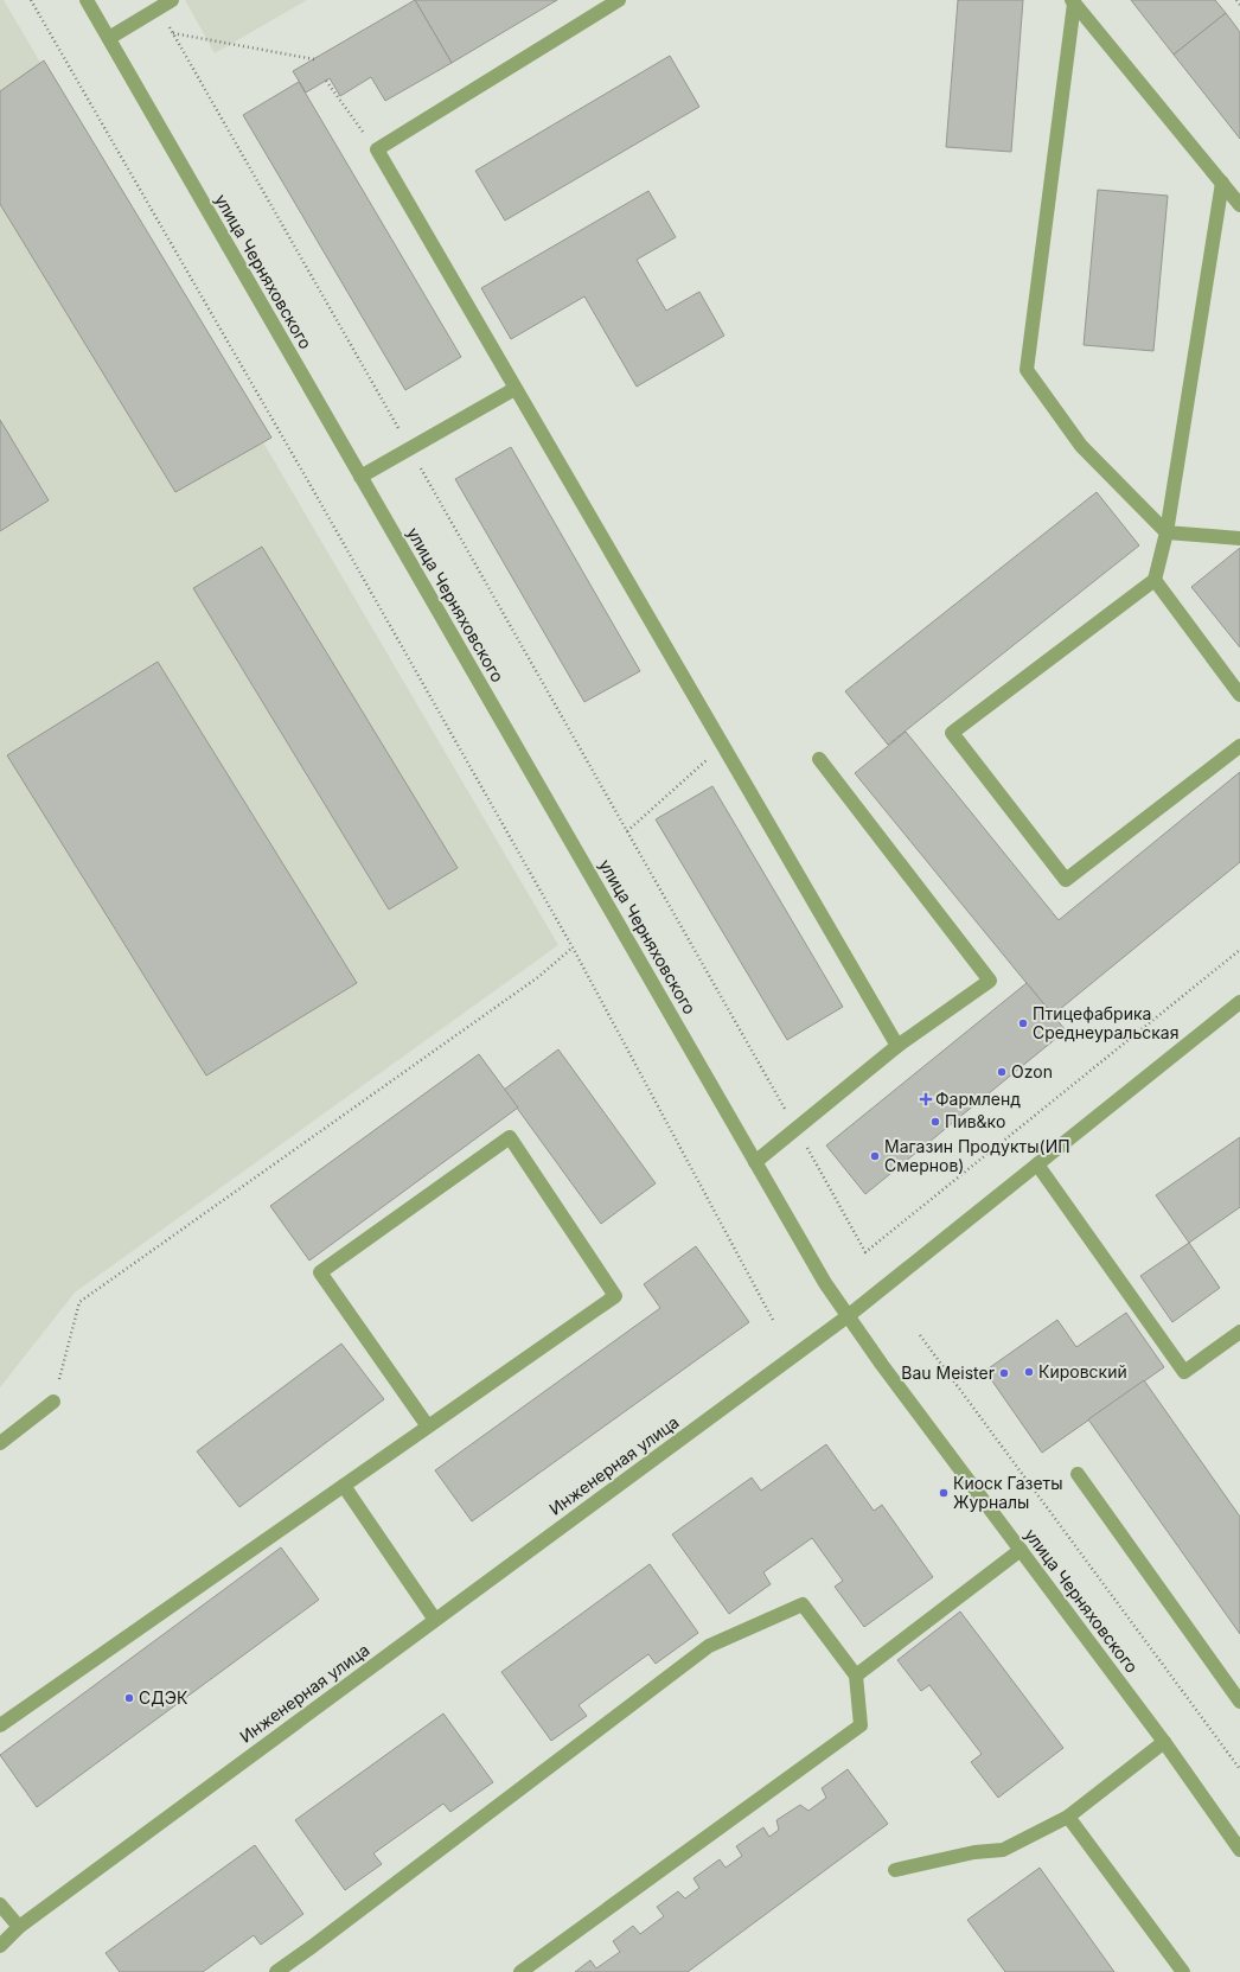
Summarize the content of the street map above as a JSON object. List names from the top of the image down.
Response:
{
  "streets": {
    "street": ["улица Черняховского", "Инженерная улица"]
  },
  "crossings": [
    ["улица Черняховского", "Инженерная улица"]
  ],
  "places": {
    "other": [
      "Птицефабрика Среднеуральская",
      "Ozon",
      "Пив&ко",
      "Магазин Продукты(ИП Смернов)",
      "Кировский",
      "Bau Meister",
      "Киоск Газеты Журналы",
      "СДЭК"
    ],
    "health": ["Фармленд"]
  }
}
